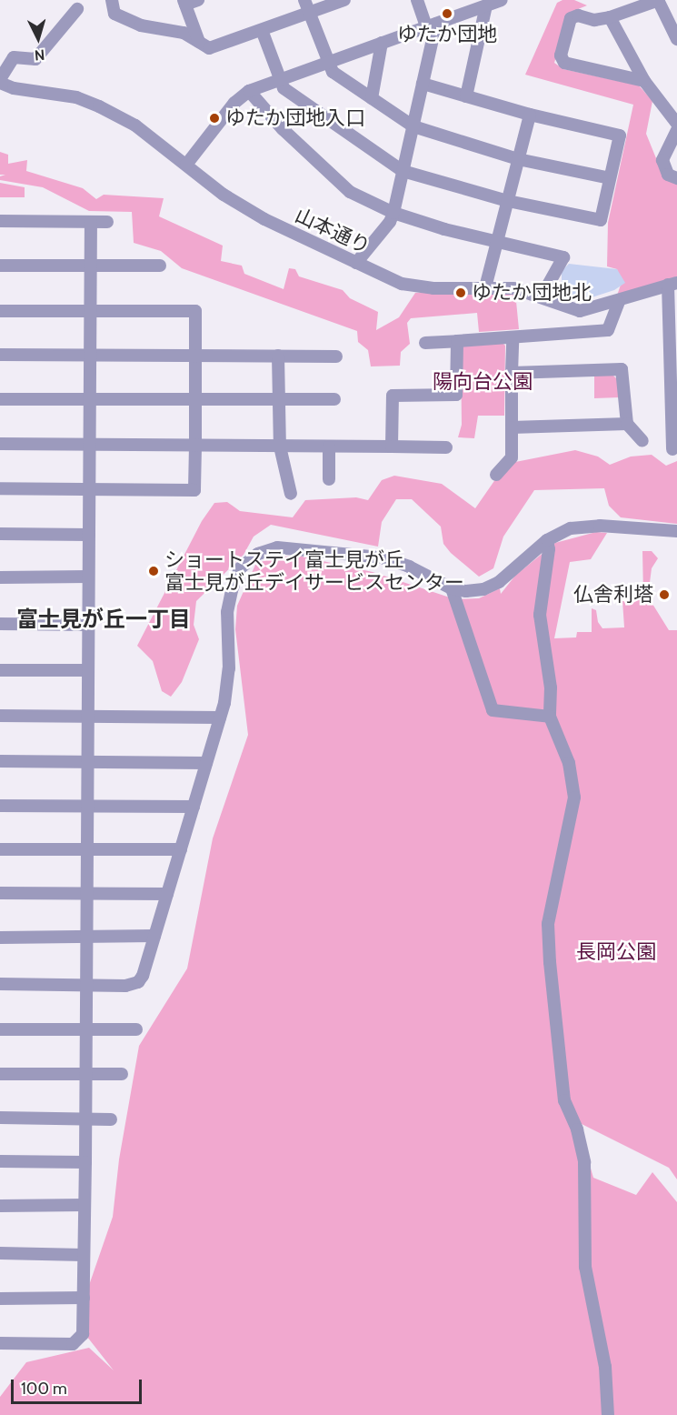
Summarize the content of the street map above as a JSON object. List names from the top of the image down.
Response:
{
  "streets": {
    "street": ["山本通り"]
  },
  "districts": ["富士見が丘一丁目"],
  "parks": ["陽向台公園", "長岡公園"],
  "places": [
    "ゆたか団地",
    "ゆたか団地入口",
    "ゆたか団地北",
    "ショートステイ富士見が丘 富士見が丘デイサービスセンター",
    "仏舎利塔"
  ],
  "scale_bar": "100 m",
  "north": "bottom"
}
